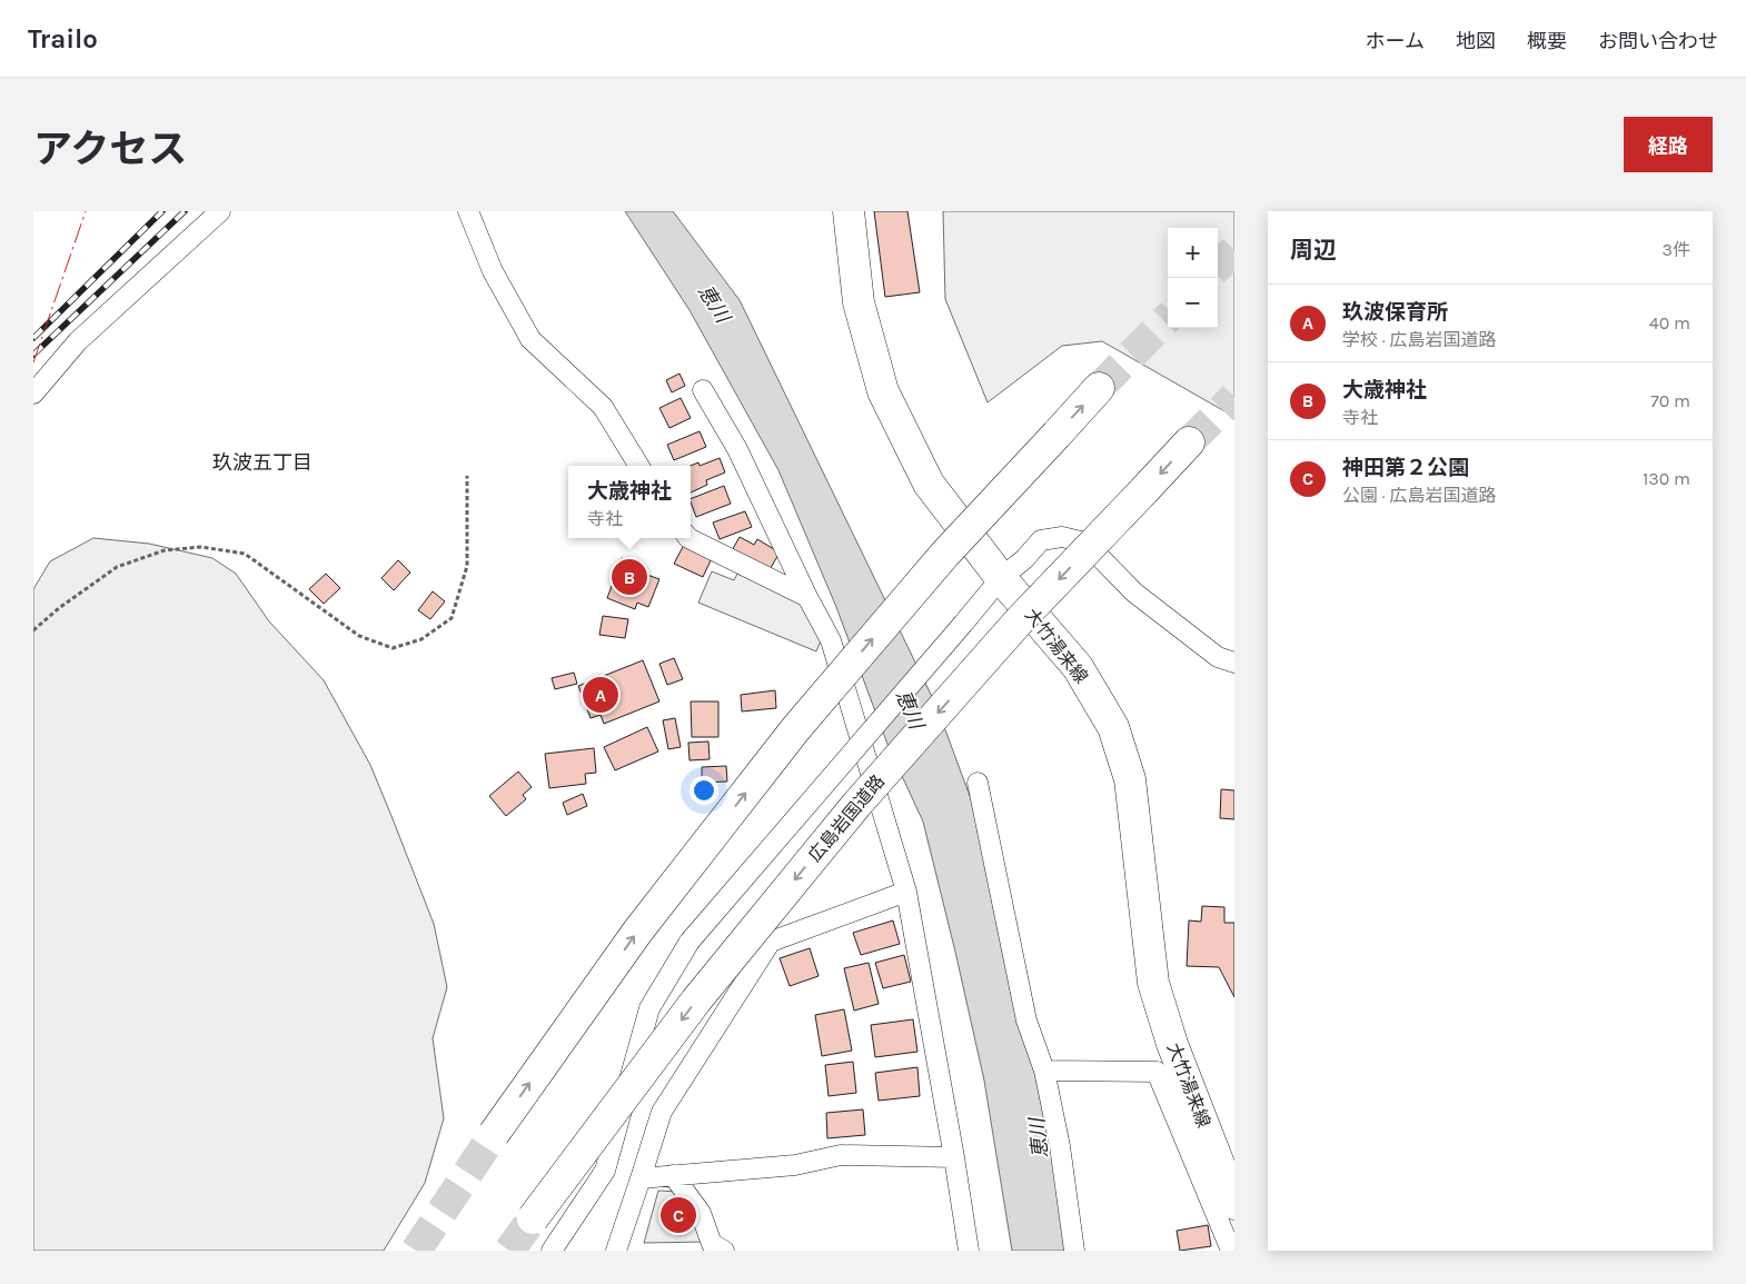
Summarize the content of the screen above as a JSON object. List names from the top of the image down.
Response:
{
  "streets": {
    "main road": ["大竹湯来線", "広島岩国道路"]
  },
  "districts": ["玖波五丁目"],
  "water": ["恵川"],
  "page": {
    "header": "Trailo",
    "nav": [
      "ホーム",
      "地図",
      "概要",
      "お問い合わせ"
    ],
    "title": "アクセス",
    "buttons": "経路",
    "heading": ["周辺", "3件"],
    "map_buttons": ["+", "−"],
    "list": [
      {
        "mark": "A",
        "name": "玖波保育所",
        "note": "学校 · 広島岩国道路",
        "value": "40 m"
      },
      {
        "mark": "B",
        "name": "大歳神社",
        "note": "寺社",
        "value": "70 m"
      },
      {
        "mark": "C",
        "name": "神田第２公園",
        "note": "公園 · 広島岩国道路",
        "value": "130 m"
      }
    ],
    "popup": ["大歳神社", "寺社"],
    "pins": ["B", "A", "C"]
  }
}
